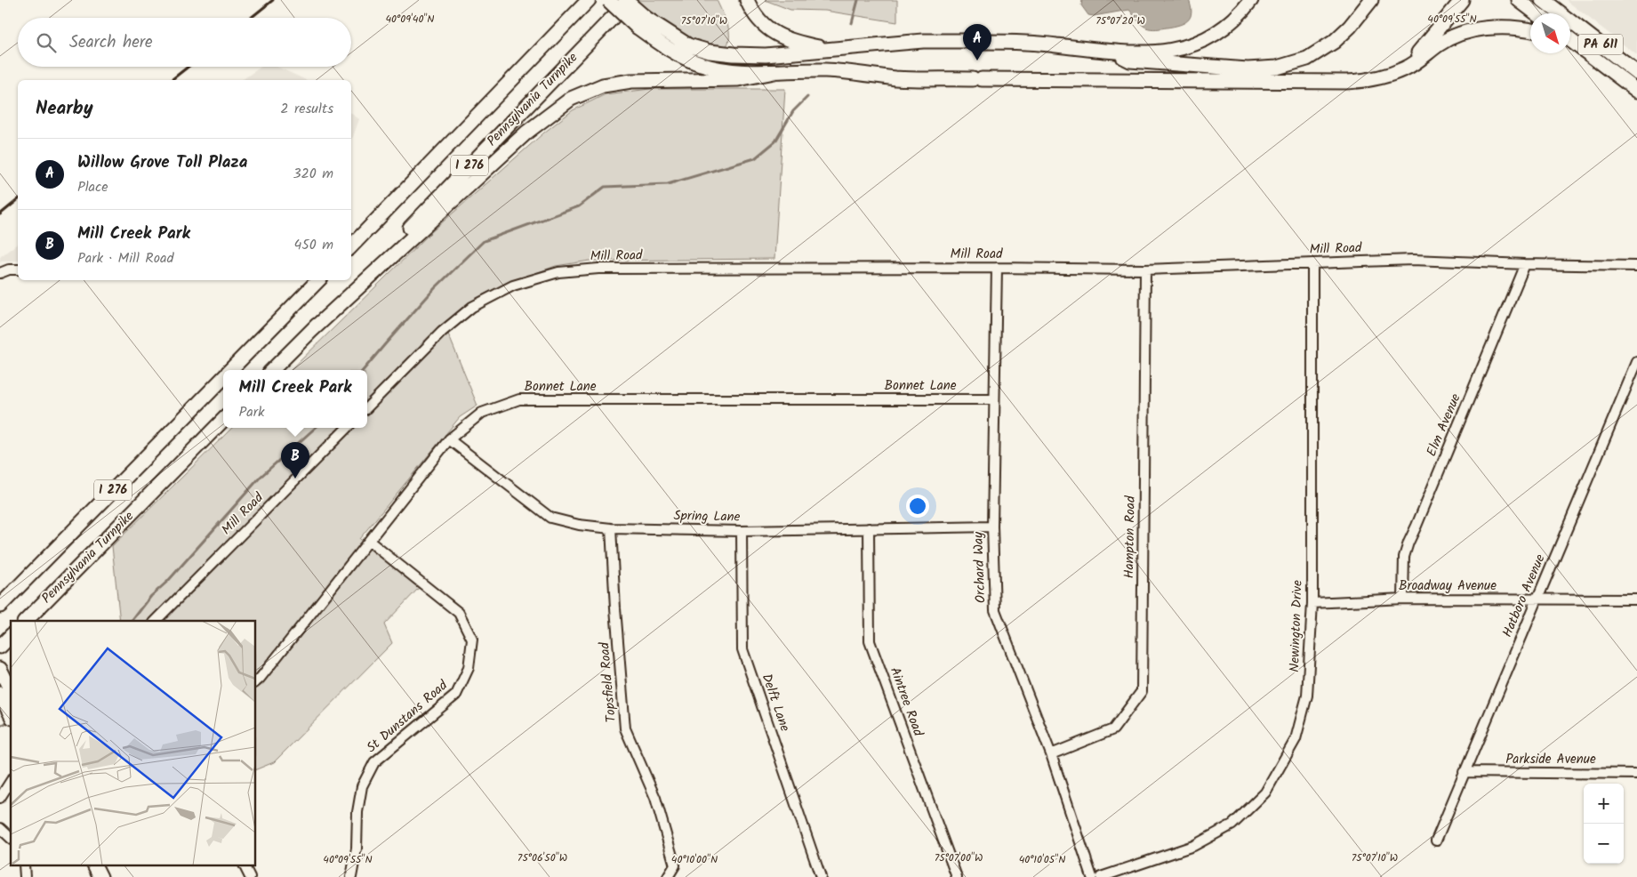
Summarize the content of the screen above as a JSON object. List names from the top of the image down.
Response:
{
  "streets": {
    "highway": ["PA 611", "Pennsylvania Turnpike", "I 276"],
    "street": [
      "Mill Road",
      "Bonnet Lane",
      "Elm Avenue",
      "Spring Lane",
      "Hampton Road",
      "Orchard Way",
      "Broadway Avenue",
      "Hatboro Avenue",
      "Newington Drive",
      "Topsfield Road",
      "Aintree Road",
      "Delft Lane",
      "St Dunstans Road",
      "Parkside Avenue"
    ]
  },
  "crossings": [
    ["Mill Road", "Elm Avenue"],
    ["Mill Road", "Hampton Road"],
    ["Mill Road", "Orchard Way"],
    ["Mill Road", "Newington Drive"],
    ["Bonnet Lane", "Spring Lane"],
    ["Bonnet Lane", "Orchard Way"],
    ["Bonnet Lane", "St Dunstans Road"],
    ["Elm Avenue", "Broadway Avenue"],
    ["Spring Lane", "Orchard Way"],
    ["Spring Lane", "Topsfield Road"],
    ["Spring Lane", "Aintree Road"],
    ["Spring Lane", "Delft Lane"],
    ["Hampton Road", "Orchard Way"],
    ["Broadway Avenue", "Hatboro Avenue"],
    ["Broadway Avenue", "Newington Drive"],
    ["Hatboro Avenue", "Parkside Avenue"]
  ],
  "north": "bottom right",
  "page": {
    "search": "Search here",
    "pins": ["A", "B"],
    "heading": ["Nearby", "2 results"],
    "list": [
      {
        "mark": "A",
        "name": "Willow Grove Toll Plaza",
        "note": "Place",
        "value": "320 m"
      },
      {
        "mark": "B",
        "name": "Mill Creek Park",
        "note": "Park · Mill Road",
        "value": "450 m"
      }
    ],
    "popup": ["Mill Creek Park", "Park"],
    "map_buttons": ["+", "−"]
  },
  "coordinates": [
    "40°09'40\"N",
    "40°09'55\"N",
    "75°07'10\"W",
    "75°07'20\"W",
    "75°06'50\"W",
    "75°07'00\"W",
    "40°10'00\"N",
    "40°10'05\"N"
  ]
}
